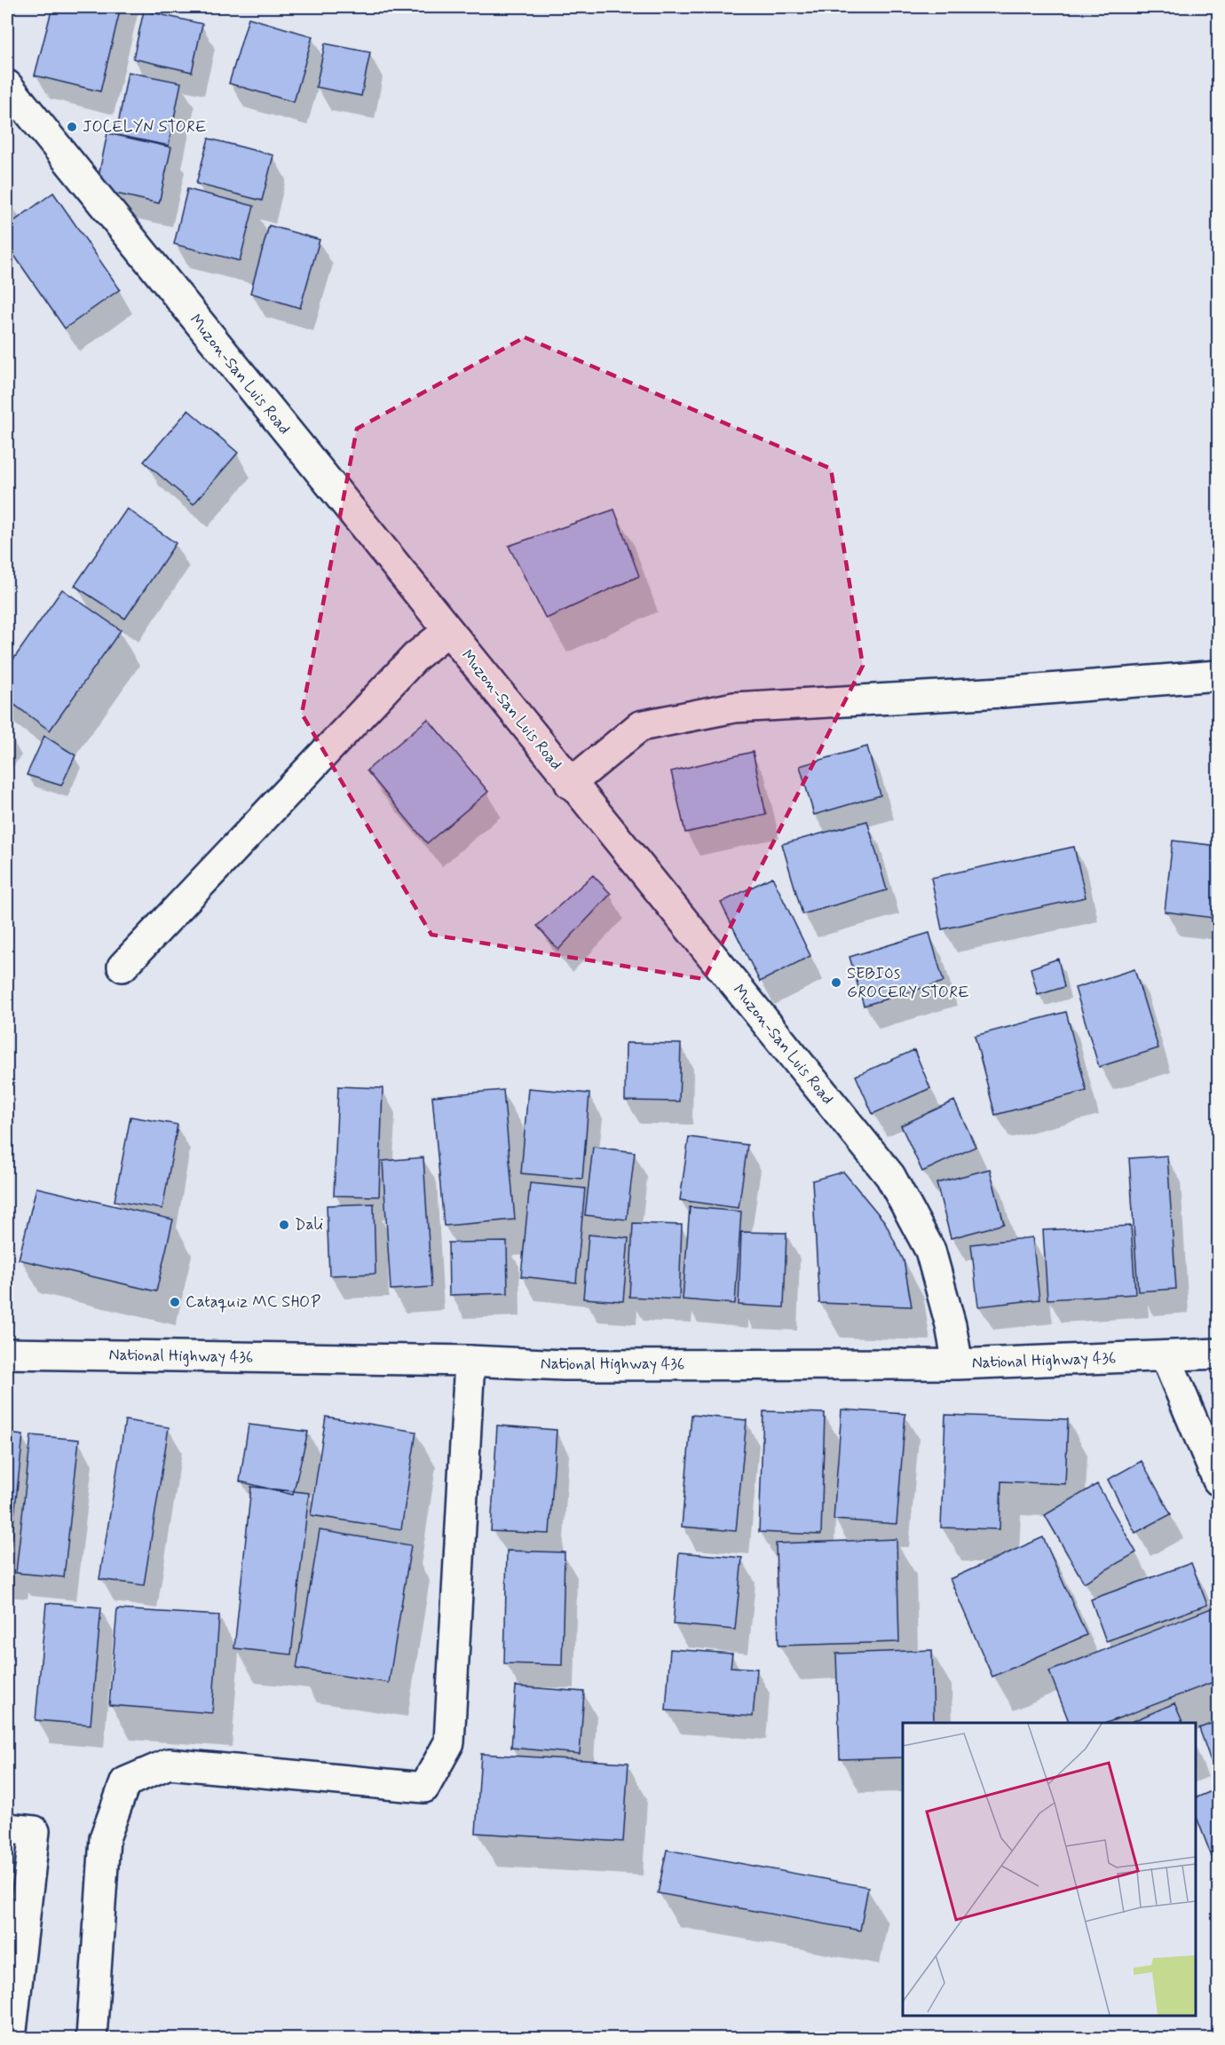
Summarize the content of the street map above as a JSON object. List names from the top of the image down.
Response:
{
  "streets": {
    "main road": ["Muzon-San Luis Road", "National Highway 436"]
  },
  "crossings": [
    ["Muzon-San Luis Road", "National Highway 436"]
  ],
  "places": [
    "JOCELYN STORE",
    "SEBIOs GROCERY STORE",
    "Dali",
    "Cataquiz MC SHOP"
  ]
}
